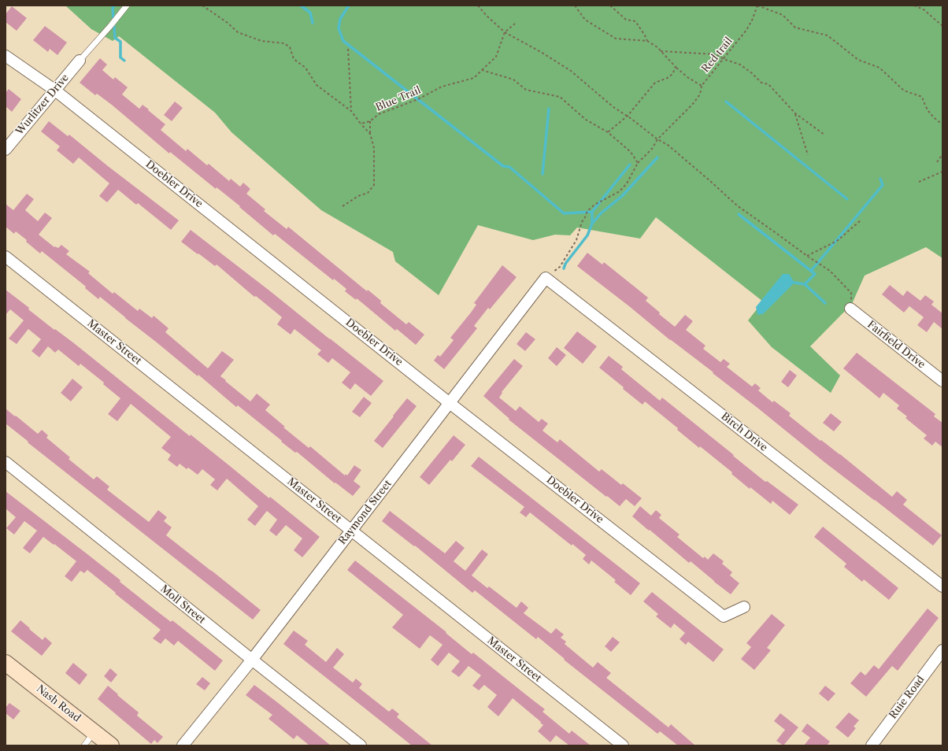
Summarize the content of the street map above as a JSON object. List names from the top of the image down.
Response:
{
  "streets": {
    "main road": ["Nash Road"],
    "street": [
      "Wurlitzer Drive",
      "Doebler Drive",
      "Master Street",
      "Fairfield Drive",
      "Birch Drive",
      "Raymond Street",
      "Moll Street",
      "Ruie Road"
    ],
    "path": ["Red trail", "Blue Trail"]
  },
  "crossings": [
    ["Wurlitzer Drive", "Doebler Drive"],
    ["Doebler Drive", "Raymond Street"],
    ["Master Street", "Raymond Street"],
    ["Birch Drive", "Raymond Street"],
    ["Raymond Street", "Moll Street"]
  ]
}
